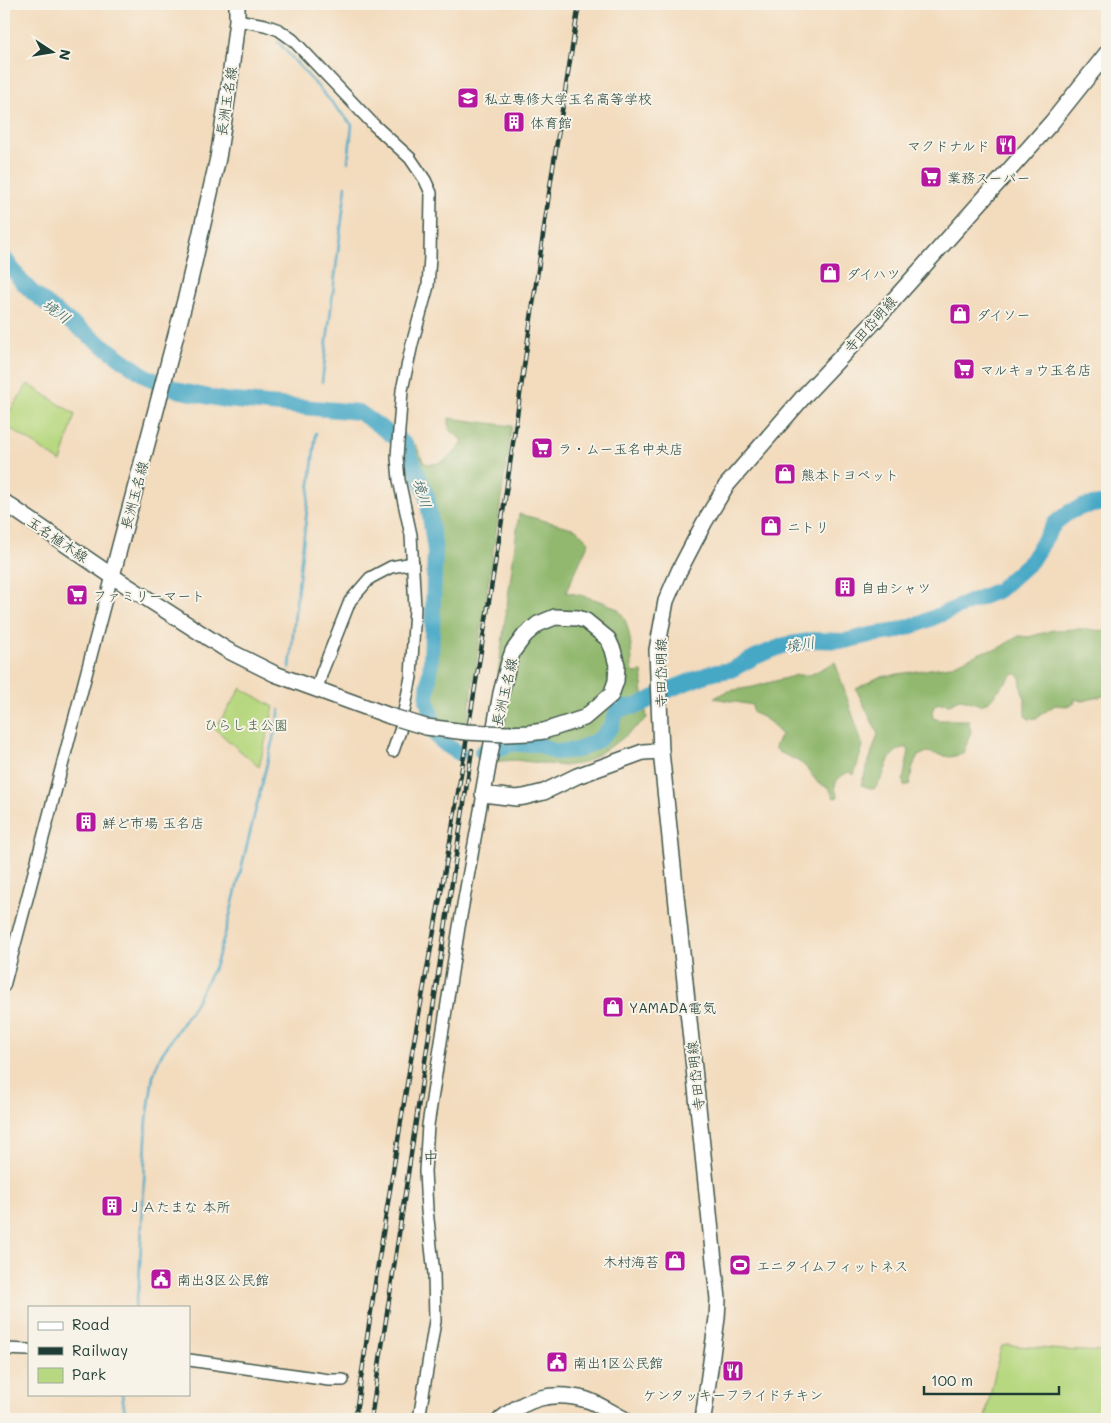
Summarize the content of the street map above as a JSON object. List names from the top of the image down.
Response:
{
  "streets": {
    "main road": ["長洲玉名線", "寺田岱明線", "玉名植木線"]
  },
  "crossings": [
    ["長洲玉名線", "玉名植木線"]
  ],
  "districts": ["中"],
  "water": ["境川"],
  "parks": ["ひらしま公園"],
  "places": {
    "school or university": ["私立専修大学玉名高等学校"],
    "building": [
      "体育館",
      "自由シャツ",
      "鮮ど市場 玉名店",
      "ＪＡたまな 本所"
    ],
    "restaurant": ["マクドナルド", "ケンタッキーフライドチキン"],
    "supermarket": [
      "業務スーパー",
      "マルキョウ玉名店",
      "ラ・ムー玉名中央店",
      "ファミリーマート"
    ],
    "shop": [
      "ダイハツ",
      "ダイソー",
      "熊本トヨペット",
      "ニトリ",
      "YAMADA電気",
      "木村海苔"
    ],
    "sports": ["エニタイムフィットネス"],
    "public building": ["南出3区公民館", "南出1区公民館"]
  },
  "legend": ["Road", "Railway", "Park"],
  "scale_bar": "100 m",
  "north": "right"
}
